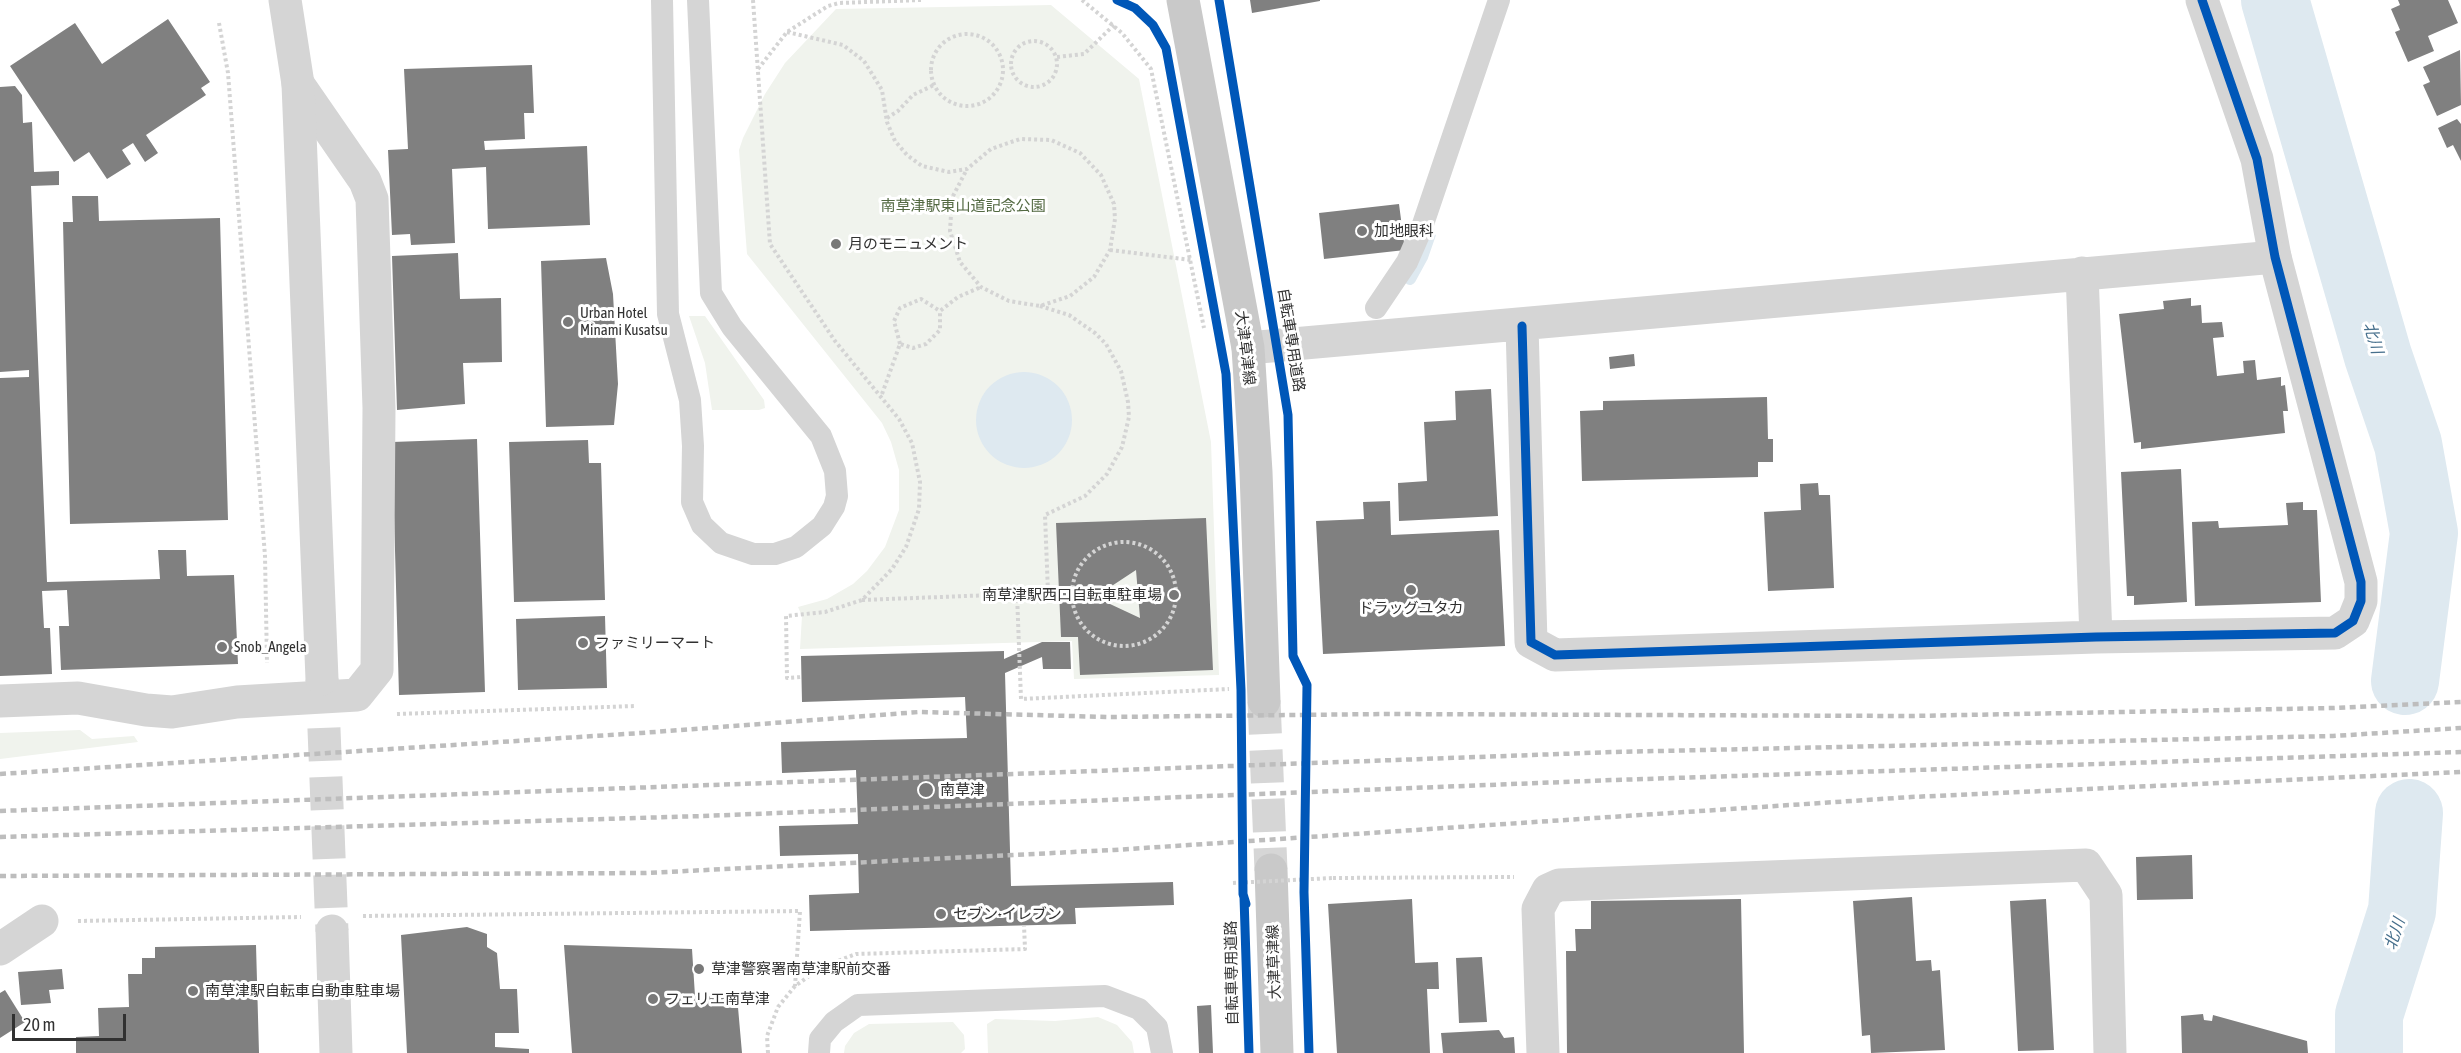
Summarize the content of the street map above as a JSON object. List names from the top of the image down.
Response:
{
  "streets": {
    "main road": ["大津草津線"],
    "cycle path": ["自転車専用道路"]
  },
  "water": ["北川"],
  "parks": ["南草津駅東山道記念公園"],
  "places": [
    "加地眼科",
    "月のモニュメント",
    "Urban Hotel Minami Kusatsu",
    "ドラッグユタカ",
    "南草津駅西口自転車駐車場",
    "ファミリーマート",
    "Snob_Angela",
    "南草津",
    "セブン-イレブン",
    "草津警察署南草津駅前交番",
    "南草津駅自転車自動車駐車場",
    "フェリエ南草津"
  ],
  "scale_bar": "20 m"
}
